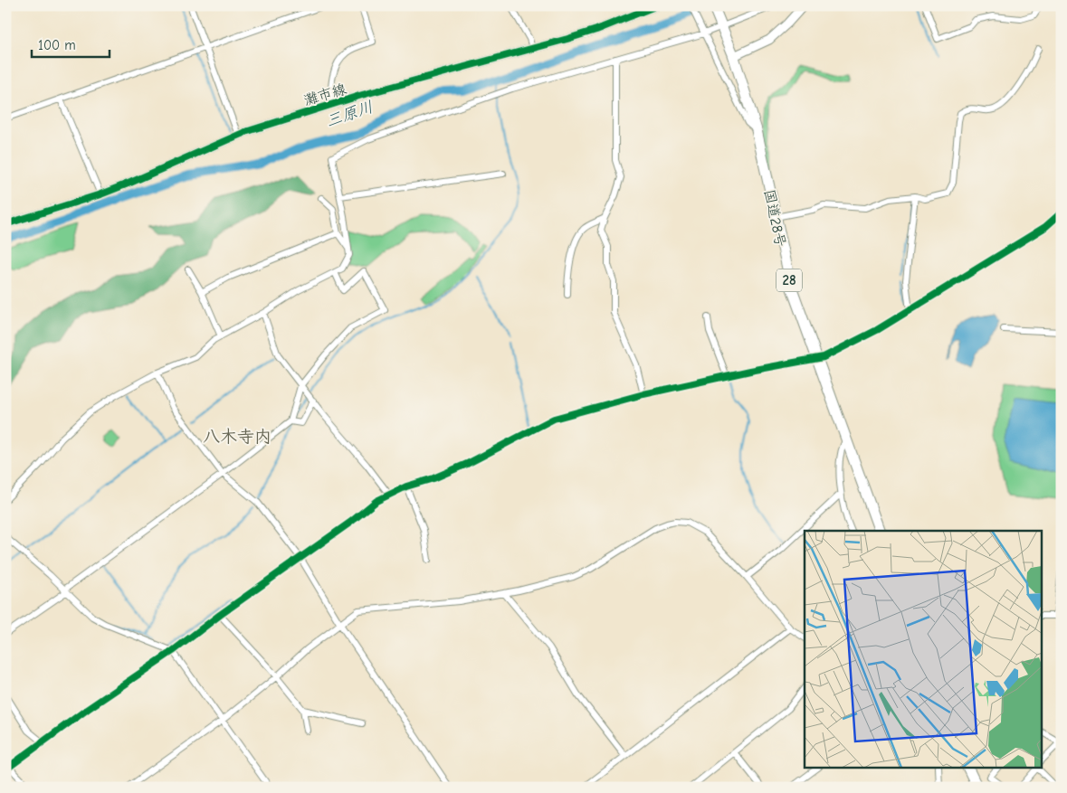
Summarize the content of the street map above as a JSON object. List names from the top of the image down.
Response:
{
  "streets": {
    "highway": ["国道28号", "28"],
    "main road": ["灘市線"]
  },
  "districts": ["八木寺内"],
  "water": ["三原川"],
  "scale_bar": "100 m"
}
